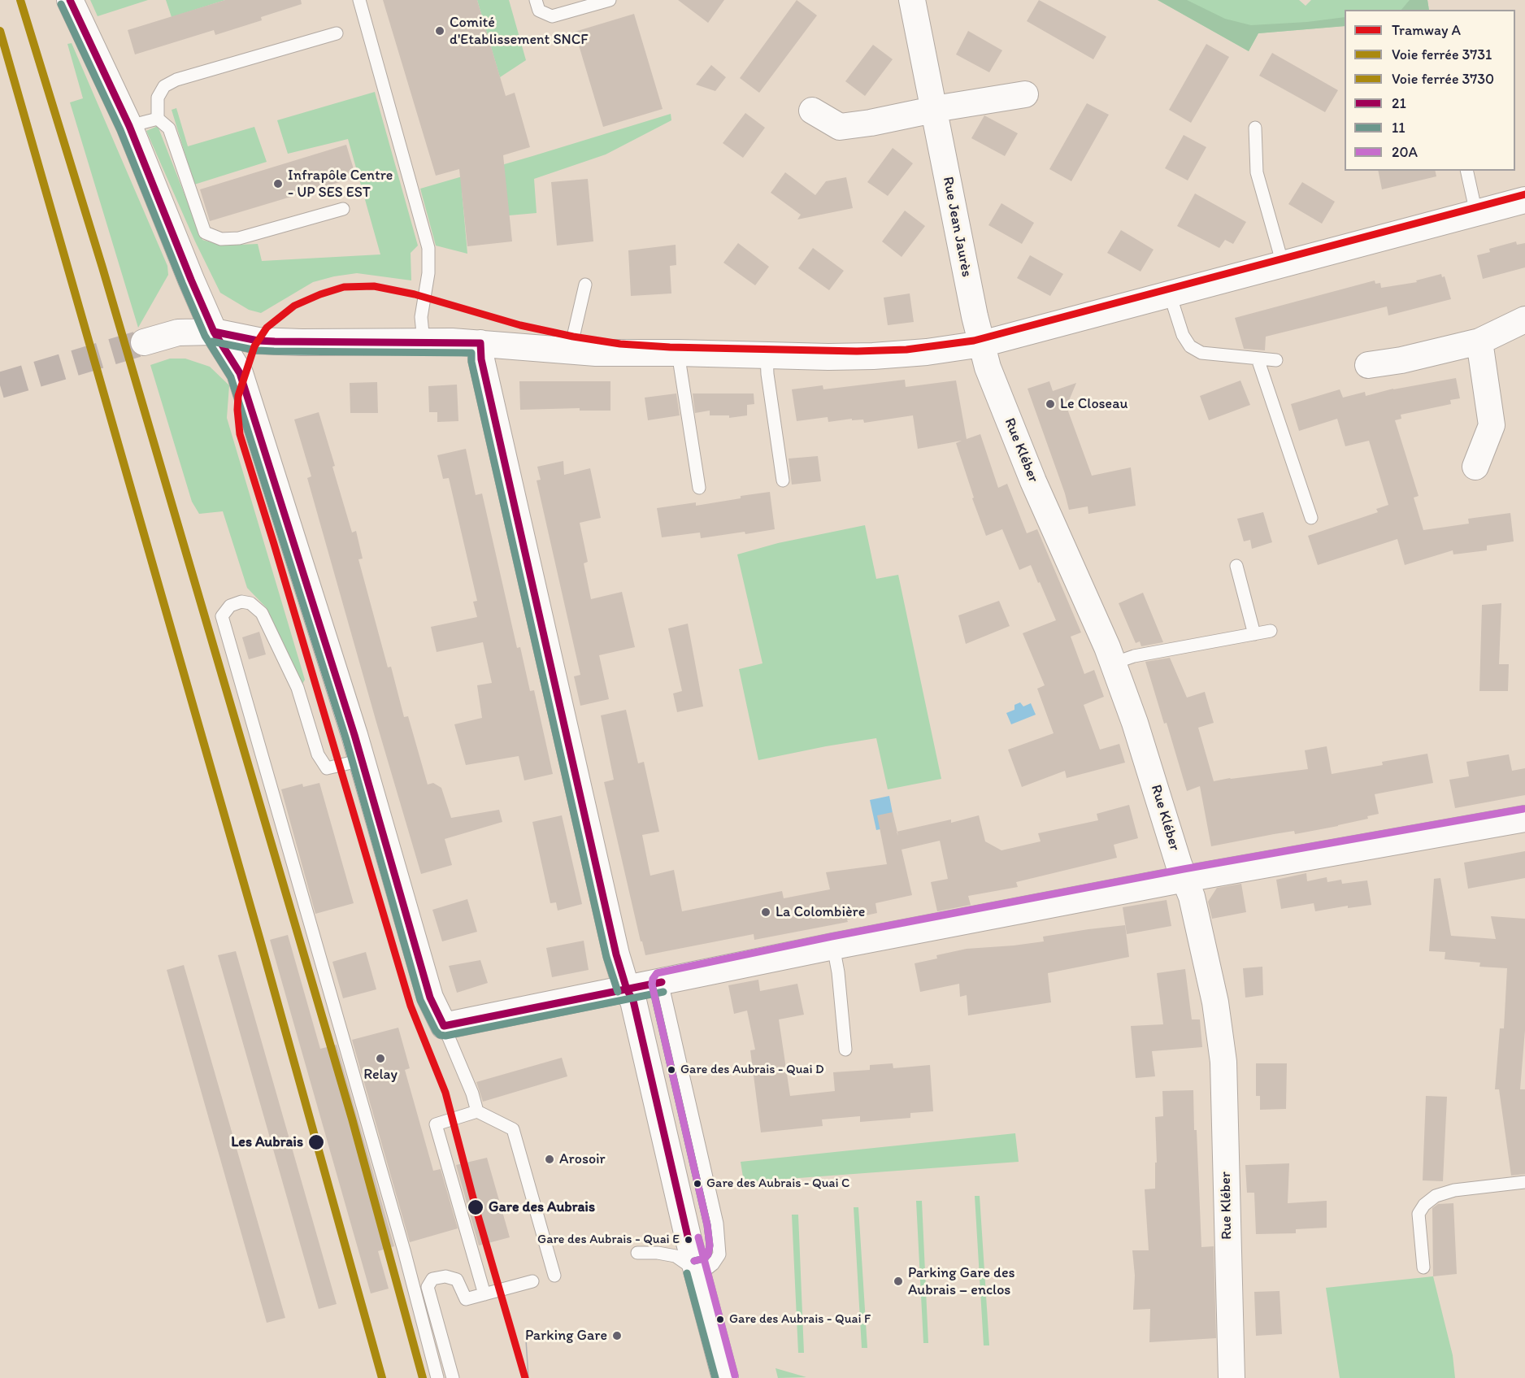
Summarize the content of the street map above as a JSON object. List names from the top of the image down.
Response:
{
  "streets": {
    "street": ["Rue Jean Jaurès", "Rue Kléber"]
  },
  "crossings": [
    ["Rue Jean Jaurès", "Rue Kléber"]
  ],
  "places": [
    "Comité d'Etablissement SNCF",
    "Infrapôle Centre - UP SES EST",
    "Le Closeau",
    "La Colombière",
    "Relay",
    "Gare des Aubrais - Quai D",
    "Les Aubrais",
    "Arosoir",
    "Gare des Aubrais - Quai C",
    "Gare des Aubrais",
    "Gare des Aubrais - Quai E",
    "Parking Gare des Aubrais – enclos",
    "Gare des Aubrais - Quai F",
    "Parking Gare"
  ],
  "lines": [
    "rail line 3731",
    "transit line 21",
    "transit line 11",
    "rail line 3730",
    "tram line A",
    "transit line 20A"
  ],
  "legend": [
    "Tramway A",
    "Voie ferrée 3731",
    "Voie ferrée 3730",
    "21",
    "11",
    "20A"
  ]
}
